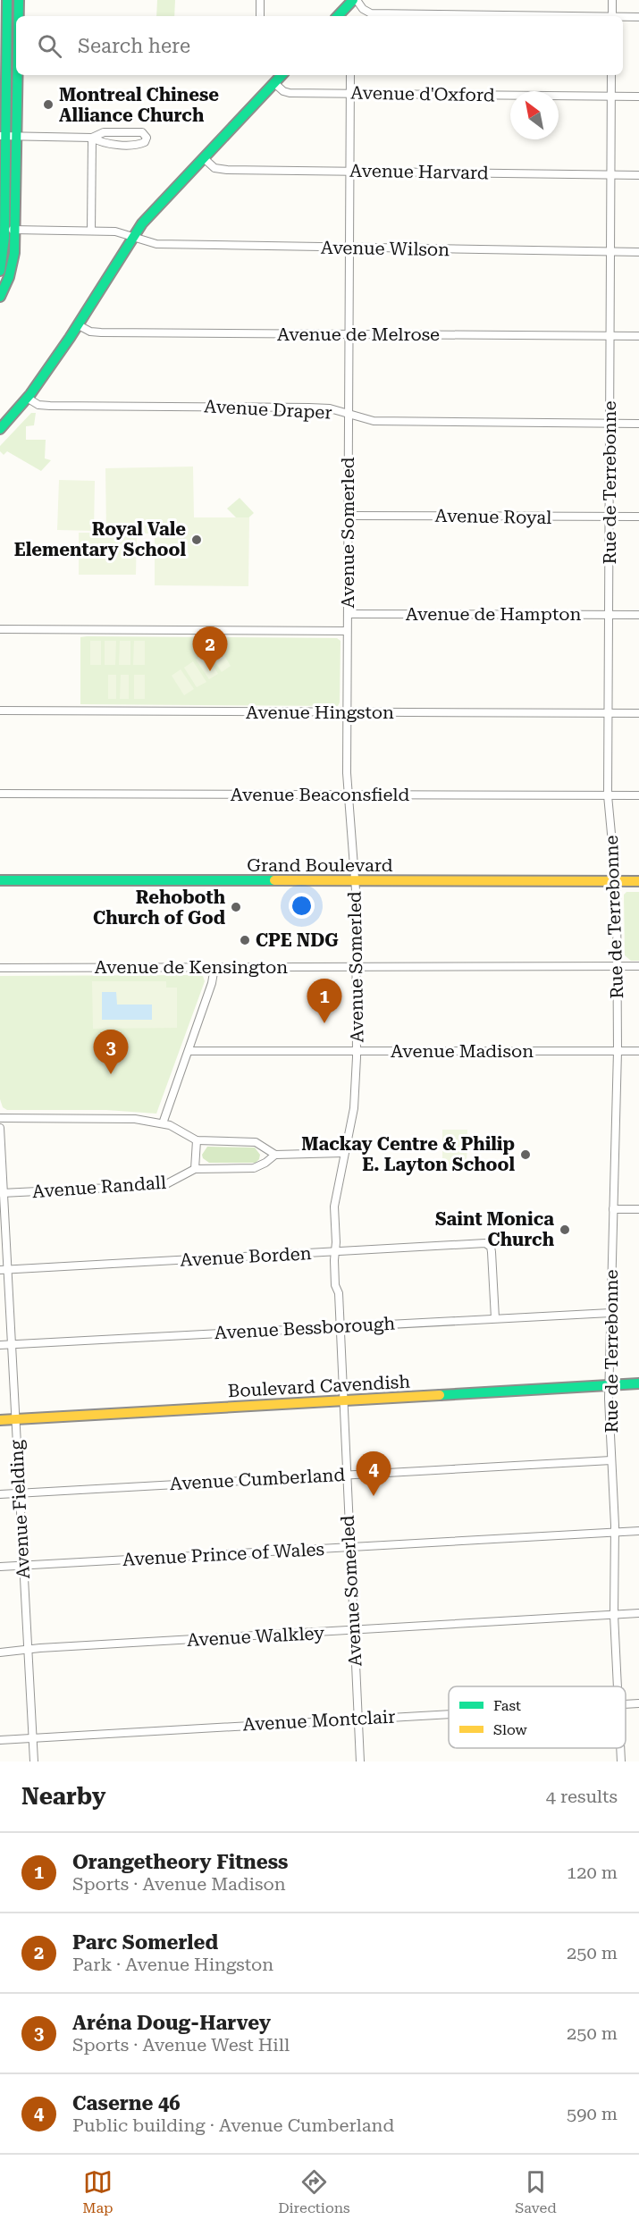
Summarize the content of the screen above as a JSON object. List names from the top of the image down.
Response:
{
  "streets": {
    "street": [
      "Avenue d'Oxford",
      "Avenue Harvard",
      "Avenue Wilson",
      "Avenue de Melrose",
      "Avenue Draper",
      "Rue de Terrebonne",
      "Avenue Royal",
      "Avenue Somerled",
      "Avenue de Hampton",
      "Avenue Hingston",
      "Avenue Beaconsfield",
      "Grand Boulevard",
      "Avenue de Kensington",
      "Avenue Madison",
      "Avenue Randall",
      "Avenue Borden",
      "Avenue Bessborough",
      "Boulevard Cavendish",
      "Avenue Cumberland",
      "Avenue Fielding",
      "Avenue Prince of Wales",
      "Avenue Walkley",
      "Avenue Montclair"
    ]
  },
  "crossings": [
    ["Avenue d'Oxford", "Rue de Terrebonne"],
    ["Avenue d'Oxford", "Avenue Somerled"],
    ["Avenue Harvard", "Rue de Terrebonne"],
    ["Avenue Harvard", "Avenue Somerled"],
    ["Avenue Wilson", "Rue de Terrebonne"],
    ["Avenue Wilson", "Avenue Somerled"],
    ["Avenue de Melrose", "Rue de Terrebonne"],
    ["Avenue de Melrose", "Avenue Somerled"],
    ["Avenue Draper", "Rue de Terrebonne"],
    ["Avenue Draper", "Avenue Somerled"],
    ["Rue de Terrebonne", "Avenue Royal"],
    ["Rue de Terrebonne", "Avenue de Hampton"],
    ["Rue de Terrebonne", "Avenue Hingston"],
    ["Rue de Terrebonne", "Avenue Beaconsfield"],
    ["Rue de Terrebonne", "Grand Boulevard"],
    ["Rue de Terrebonne", "Avenue de Kensington"],
    ["Rue de Terrebonne", "Avenue Madison"],
    ["Rue de Terrebonne", "Avenue Bessborough"],
    ["Rue de Terrebonne", "Boulevard Cavendish"],
    ["Rue de Terrebonne", "Avenue Cumberland"],
    ["Rue de Terrebonne", "Avenue Prince of Wales"],
    ["Rue de Terrebonne", "Avenue Walkley"],
    ["Avenue Royal", "Avenue Somerled"],
    ["Avenue Somerled", "Avenue de Hampton"],
    ["Avenue Somerled", "Avenue Hingston"],
    ["Avenue Somerled", "Avenue Beaconsfield"],
    ["Avenue Somerled", "Grand Boulevard"],
    ["Avenue Somerled", "Avenue de Kensington"],
    ["Avenue Somerled", "Avenue Madison"],
    ["Avenue Somerled", "Avenue Borden"],
    ["Avenue Somerled", "Avenue Bessborough"],
    ["Avenue Somerled", "Boulevard Cavendish"],
    ["Avenue Somerled", "Avenue Cumberland"],
    ["Avenue Somerled", "Avenue Prince of Wales"],
    ["Avenue Somerled", "Avenue Walkley"],
    ["Avenue Somerled", "Avenue Montclair"],
    ["Avenue Randall", "Avenue Fielding"],
    ["Avenue Borden", "Avenue Bessborough"],
    ["Avenue Borden", "Avenue Fielding"],
    ["Avenue Bessborough", "Avenue Fielding"],
    ["Boulevard Cavendish", "Avenue Fielding"],
    ["Avenue Cumberland", "Avenue Fielding"],
    ["Avenue Fielding", "Avenue Prince of Wales"],
    ["Avenue Fielding", "Avenue Walkley"],
    ["Avenue Fielding", "Avenue Montclair"]
  ],
  "places": [
    "Montreal Chinese Alliance Church",
    "Royal Vale Elementary School",
    "Rehoboth Church of God",
    "CPE NDG",
    "Mackay Centre & Philip E. Layton School",
    "Saint Monica Church"
  ],
  "legend": ["Fast", "Slow"],
  "north": "top left",
  "page": {
    "search": "Search here",
    "pins": [
      "2",
      "1",
      "3",
      "4"
    ],
    "heading": ["Nearby", "4 results"],
    "list": [
      {
        "mark": "1",
        "name": "Orangetheory Fitness",
        "note": "Sports · Avenue Madison",
        "value": "120 m"
      },
      {
        "mark": "2",
        "name": "Parc Somerled",
        "note": "Park · Avenue Hingston",
        "value": "250 m"
      },
      {
        "mark": "3",
        "name": "Aréna Doug-Harvey",
        "note": "Sports · Avenue West Hill",
        "value": "250 m"
      },
      {
        "mark": "4",
        "name": "Caserne 46",
        "note": "Public building · Avenue Cumberland",
        "value": "590 m"
      }
    ],
    "nav": ["Map", "Directions", "Saved"]
  }
}
